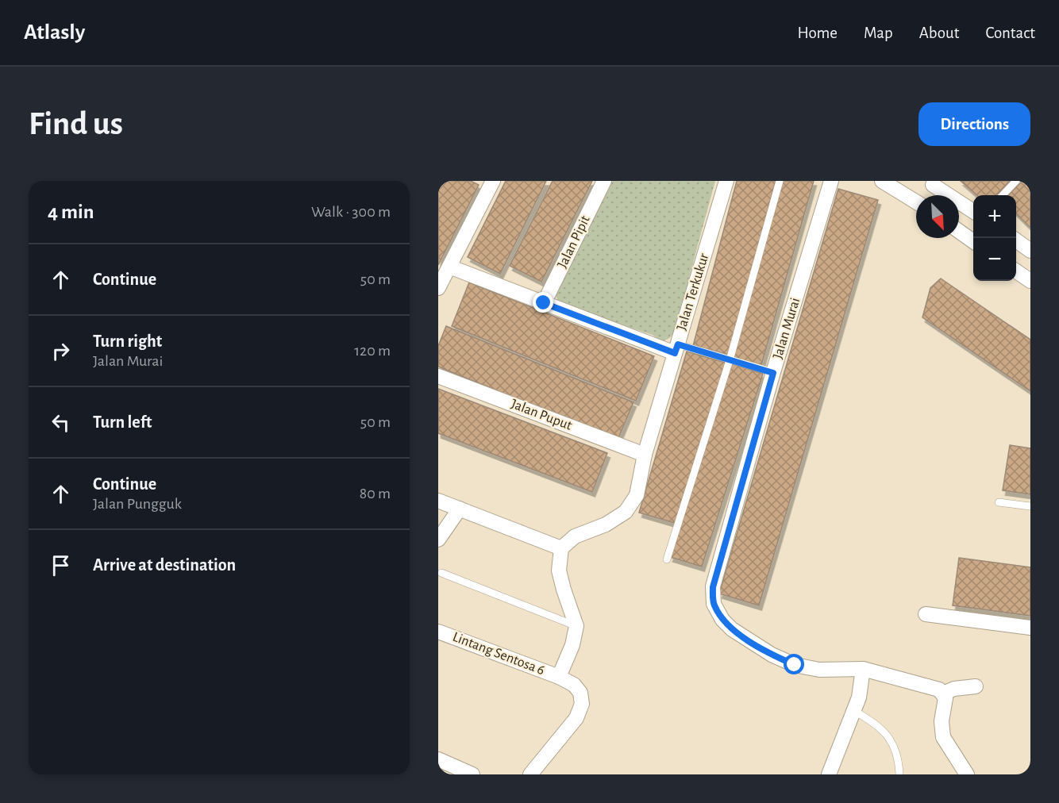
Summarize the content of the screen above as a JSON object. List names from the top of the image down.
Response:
{
  "streets": {
    "street": [
      "Jalan Pipit",
      "Jalan Terkukur",
      "Jalan Murai",
      "Jalan Puput",
      "Lintang Sentosa 6"
    ]
  },
  "crossings": [
    ["Jalan Terkukur", "Jalan Puput"]
  ],
  "north": "bottom right",
  "page": {
    "header": "Atlasly",
    "nav": [
      "Home",
      "Map",
      "About",
      "Contact"
    ],
    "buttons": "Directions",
    "title": "Find us",
    "heading": ["4 min", "Walk · 300 m"],
    "map_buttons": ["+", "−"],
    "list": [
      ["Continue", "50 m"],
      ["Turn right", "Jalan Murai", "120 m"],
      ["Turn left", "50 m"],
      ["Continue", "Jalan Pungguk", "80 m"],
      "Arrive at destination"
    ]
  }
}
